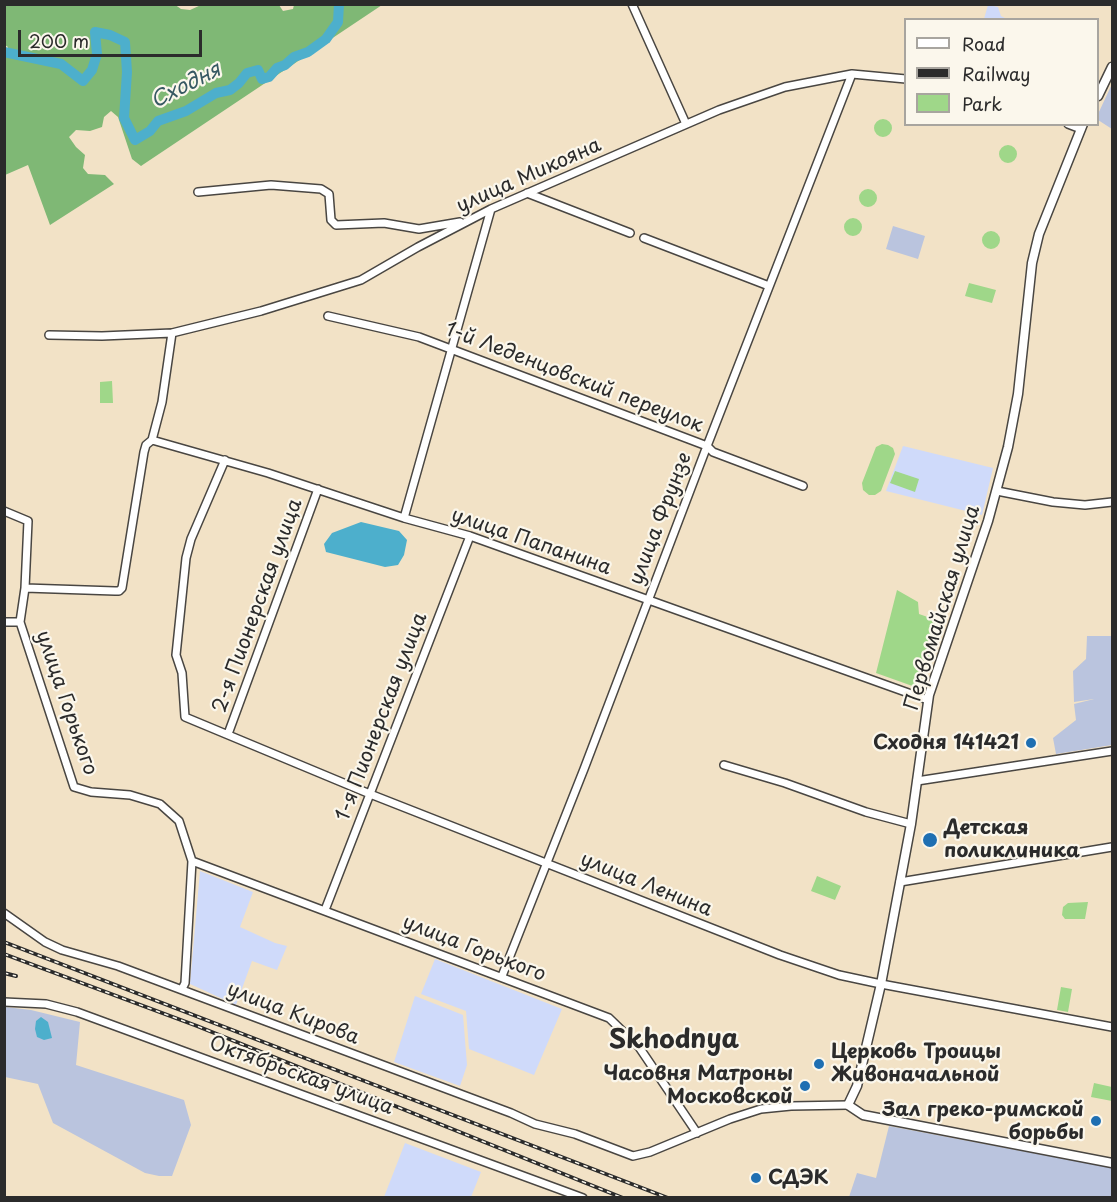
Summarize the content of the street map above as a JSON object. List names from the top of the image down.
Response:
{
  "streets": {
    "main road": ["Первомайская улица"],
    "street": [
      "улица Микояна",
      "1-й Леденцовский переулок",
      "улица Фрунзе",
      "улица Папанина",
      "2-я Пионерская улица",
      "улица Горького",
      "1-я Пионерская улица",
      "улица Ленина",
      "улица Кирова",
      "Октябрьская улица"
    ]
  },
  "crossings": [
    ["улица Микояна", "улица Фрунзе"],
    ["1-й Леденцовский переулок", "улица Фрунзе"],
    ["улица Фрунзе", "улица Папанина"],
    ["улица Фрунзе", "улица Горького"],
    ["улица Фрунзе", "улица Ленина"],
    ["улица Папанина", "2-я Пионерская улица"],
    ["улица Папанина", "Первомайская улица"],
    ["улица Папанина", "1-я Пионерская улица"],
    ["улица Папанина", "улица Ленина"],
    ["2-я Пионерская улица", "улица Ленина"],
    ["Первомайская улица", "улица Ленина"],
    ["Первомайская улица", "улица Кирова"],
    ["улица Горького", "1-я Пионерская улица"],
    ["улица Горького", "улица Кирова"],
    ["1-я Пионерская улица", "улица Ленина"]
  ],
  "districts": ["Skhodnya"],
  "water": ["Сходня"],
  "places": [
    "Сходня 141421",
    "Детская поликлиника",
    "Церковь Троицы Живоначальной",
    "Часовня Матроны Московской",
    "Зал греко-римской борьбы",
    "СДЭК"
  ],
  "legend": ["Road", "Railway", "Park"],
  "scale_bar": "200 m"
}
